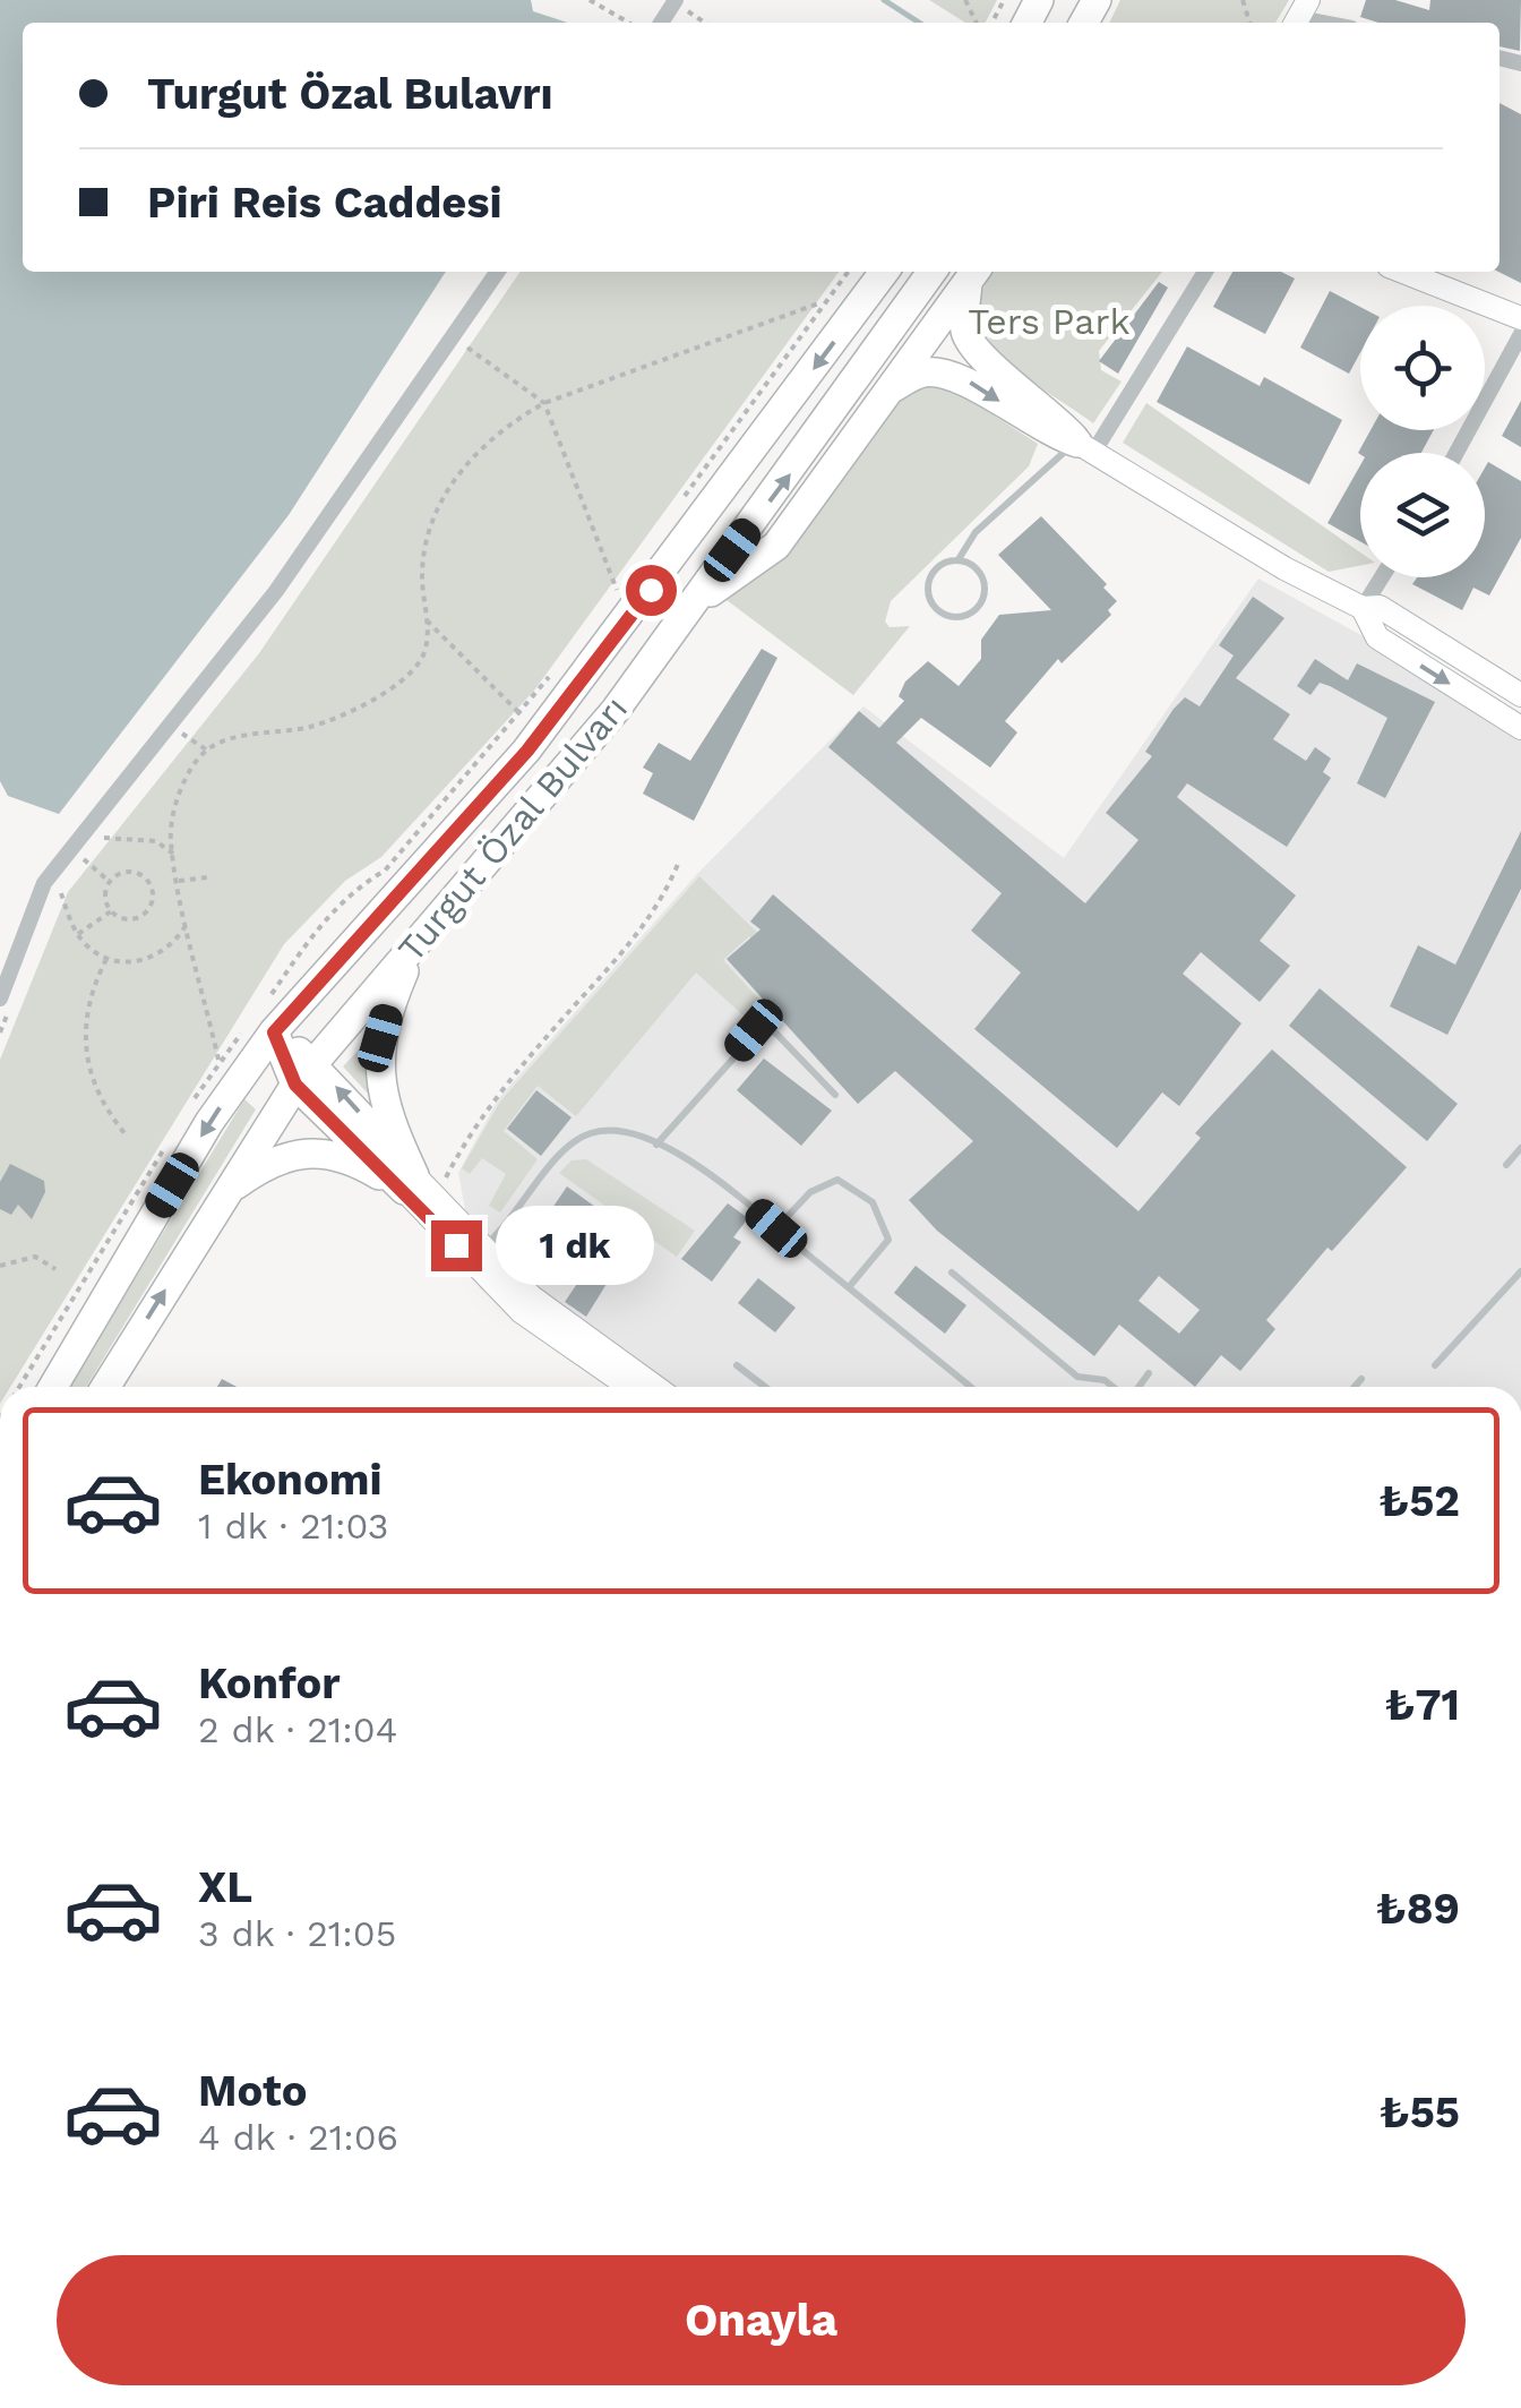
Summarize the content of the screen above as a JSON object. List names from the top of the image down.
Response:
{
  "streets": {
    "highway": ["Turgut Özal Bulvarı"]
  },
  "parks": ["Ters Park"],
  "page": {
    "banner": ["Turgut Özal Bulavrı", "Piri Reis Caddesi"],
    "bubble": "1 dk",
    "list": [
      {
        "name": "Ekonomi",
        "note": "1 dk · 21:03",
        "value": "₺52"
      },
      {
        "name": "Konfor",
        "note": "2 dk · 21:04",
        "value": "₺71"
      },
      {
        "name": "XL",
        "note": "3 dk · 21:05",
        "value": "₺89"
      },
      {
        "name": "Moto",
        "note": "4 dk · 21:06",
        "value": "₺55"
      }
    ],
    "buttons": "Onayla"
  }
}
